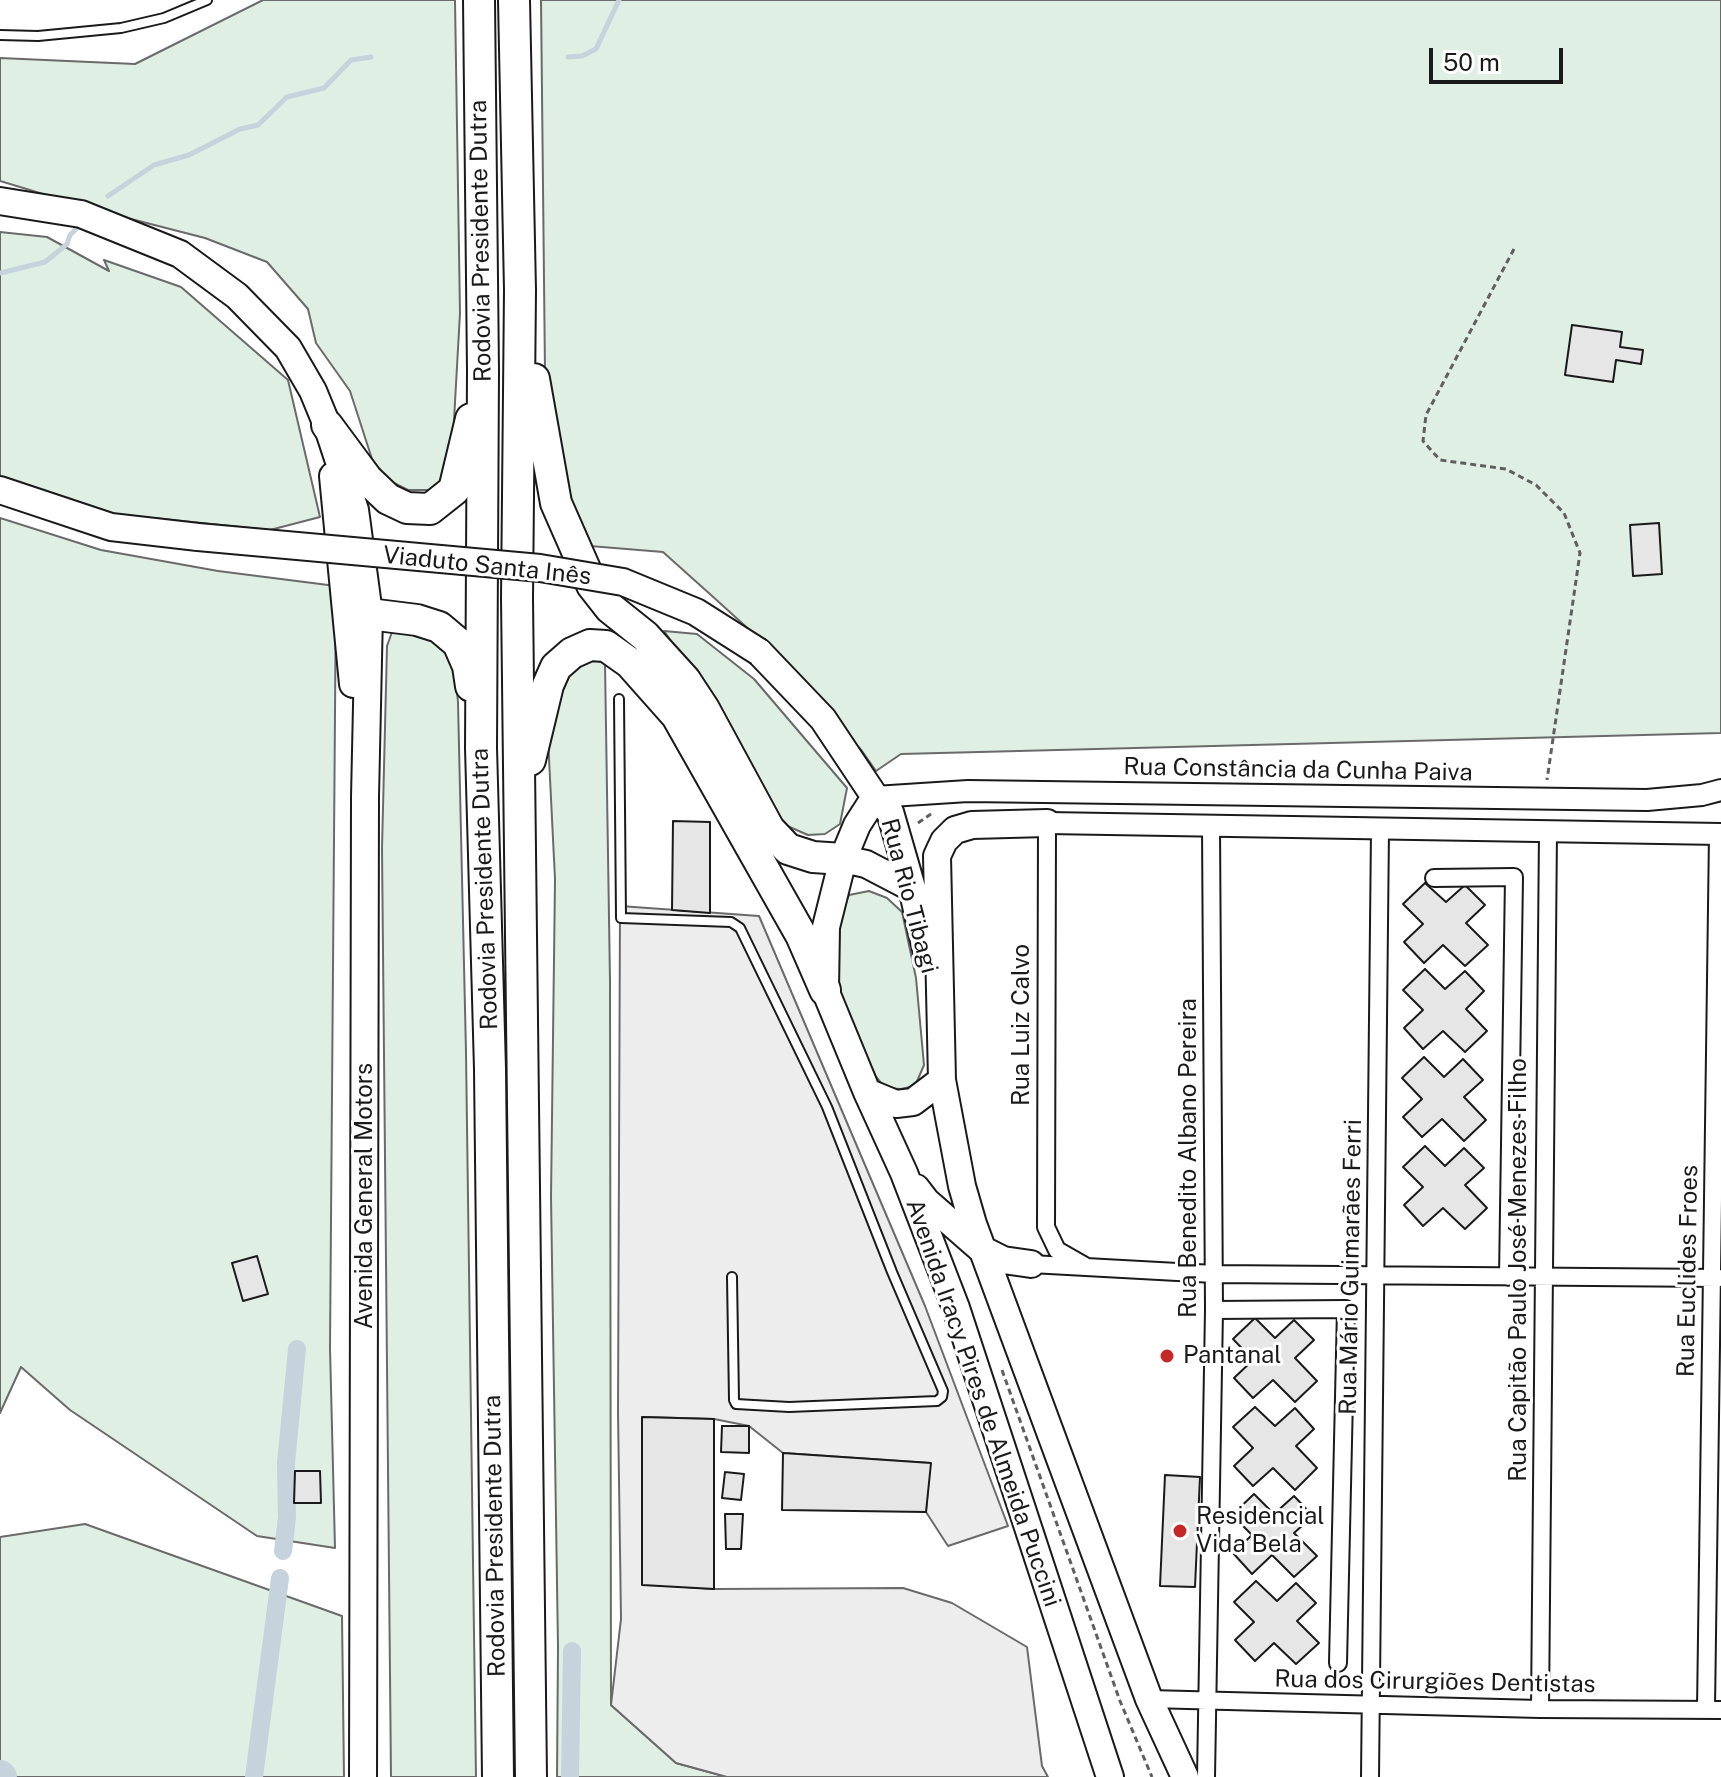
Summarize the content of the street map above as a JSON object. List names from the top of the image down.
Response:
{
  "streets": {
    "highway": ["Rodovia Presidente Dutra"],
    "main road": [
      "Viaduto Santa Inês",
      "Rua Rio Tibagi",
      "Avenida General Motors",
      "Avenida Iracy Pires de Almeida Puccini"
    ],
    "street": [
      "Rua Constância da Cunha Paiva",
      "Rua Luiz Calvo",
      "Rua Benedito Albano Pereira",
      "Rua Mário Guimarães Ferri",
      "Rua Capitão Paulo José Menezes Filho",
      "Rua Euclides Froes",
      "Rua dos Cirurgiões Dentistas"
    ]
  },
  "crossings": [
    ["Viaduto Santa Inês", "Rua Rio Tibagi"],
    ["Rua Constância da Cunha Paiva", "Rua Rio Tibagi"],
    ["Rua Rio Tibagi", "Avenida Iracy Pires de Almeida Puccini"],
    ["Rua Benedito Albano Pereira", "Rua dos Cirurgiões Dentistas"],
    ["Rua Mário Guimarães Ferri", "Rua dos Cirurgiões Dentistas"],
    ["Rua Capitão Paulo José Menezes Filho", "Rua dos Cirurgiões Dentistas"],
    ["Rua Euclides Froes", "Rua dos Cirurgiões Dentistas"],
    ["Avenida Iracy Pires de Almeida Puccini", "Rua dos Cirurgiões Dentistas"]
  ],
  "places": ["Pantanal", "Residencial Vida Bela"],
  "scale_bar": "50 m"
}
